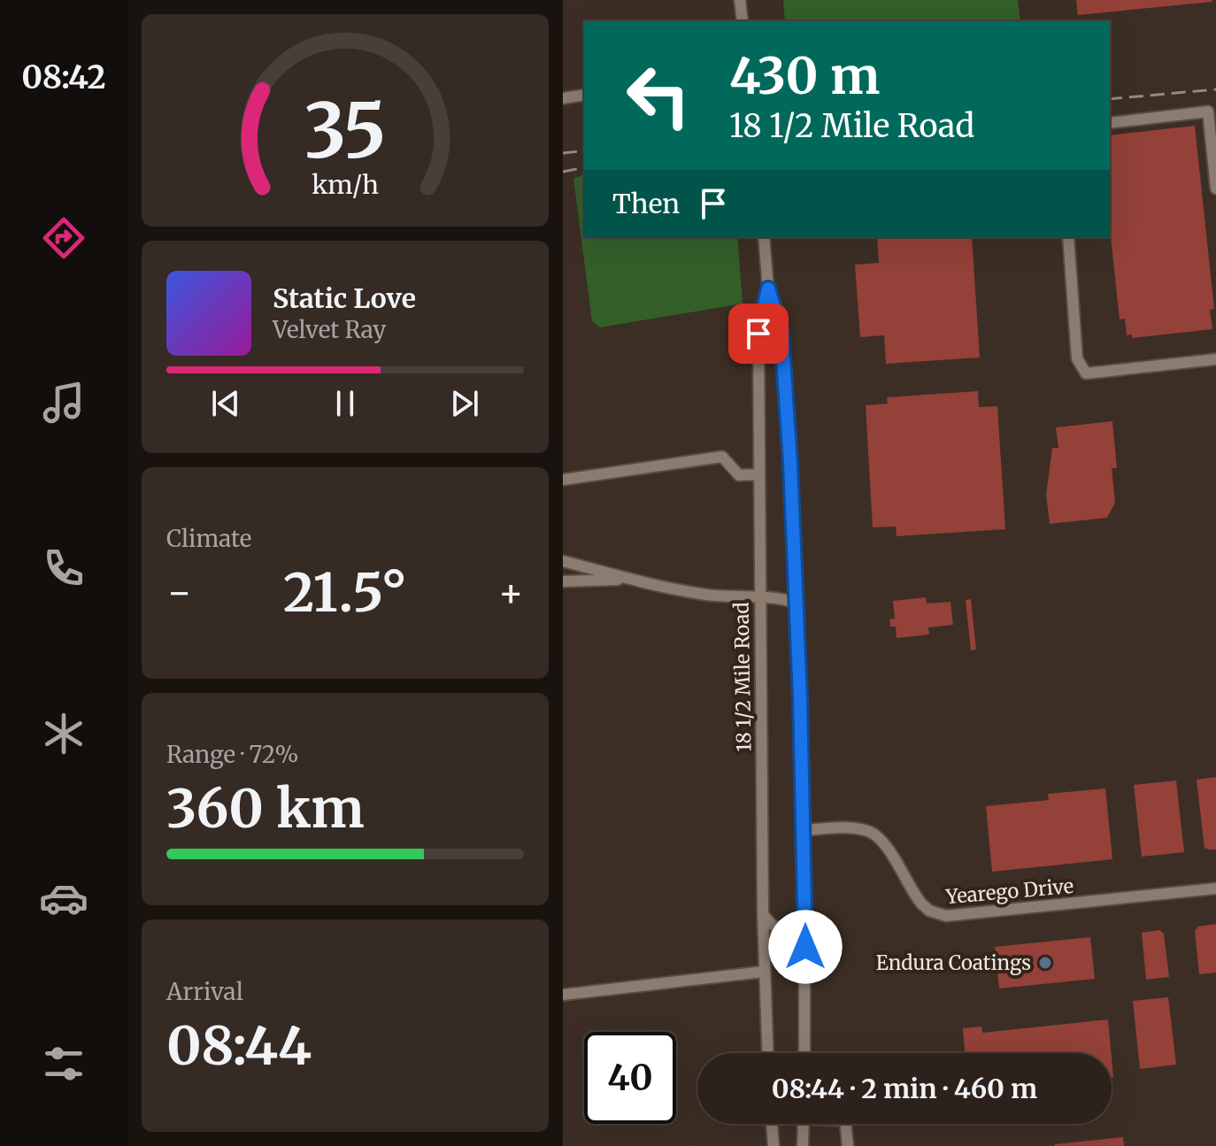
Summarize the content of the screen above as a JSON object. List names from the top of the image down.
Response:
{
  "streets": {
    "street": ["18 1/2 Mile Road", "Yearego Drive"]
  },
  "crossings": [
    ["18 1/2 Mile Road", "Yearego Drive"]
  ],
  "places": ["Endura Coatings"],
  "page": {
    "tabs": "08:42",
    "turn": ["430 m", "18 1/2 Mile Road"],
    "then": "Then",
    "song": ["Static Love", "Velvet Ray"],
    "tile": [
      "Climate",
      ["Range · 72%", "360 km"],
      ["Arrival", "08:44"]
    ],
    "heat": ["−", "21.5°", "+"],
    "limit": "40",
    "trip": "08:44 · 2 min · 460 m",
    "gauge": ["35", "km/h"]
  }
}
